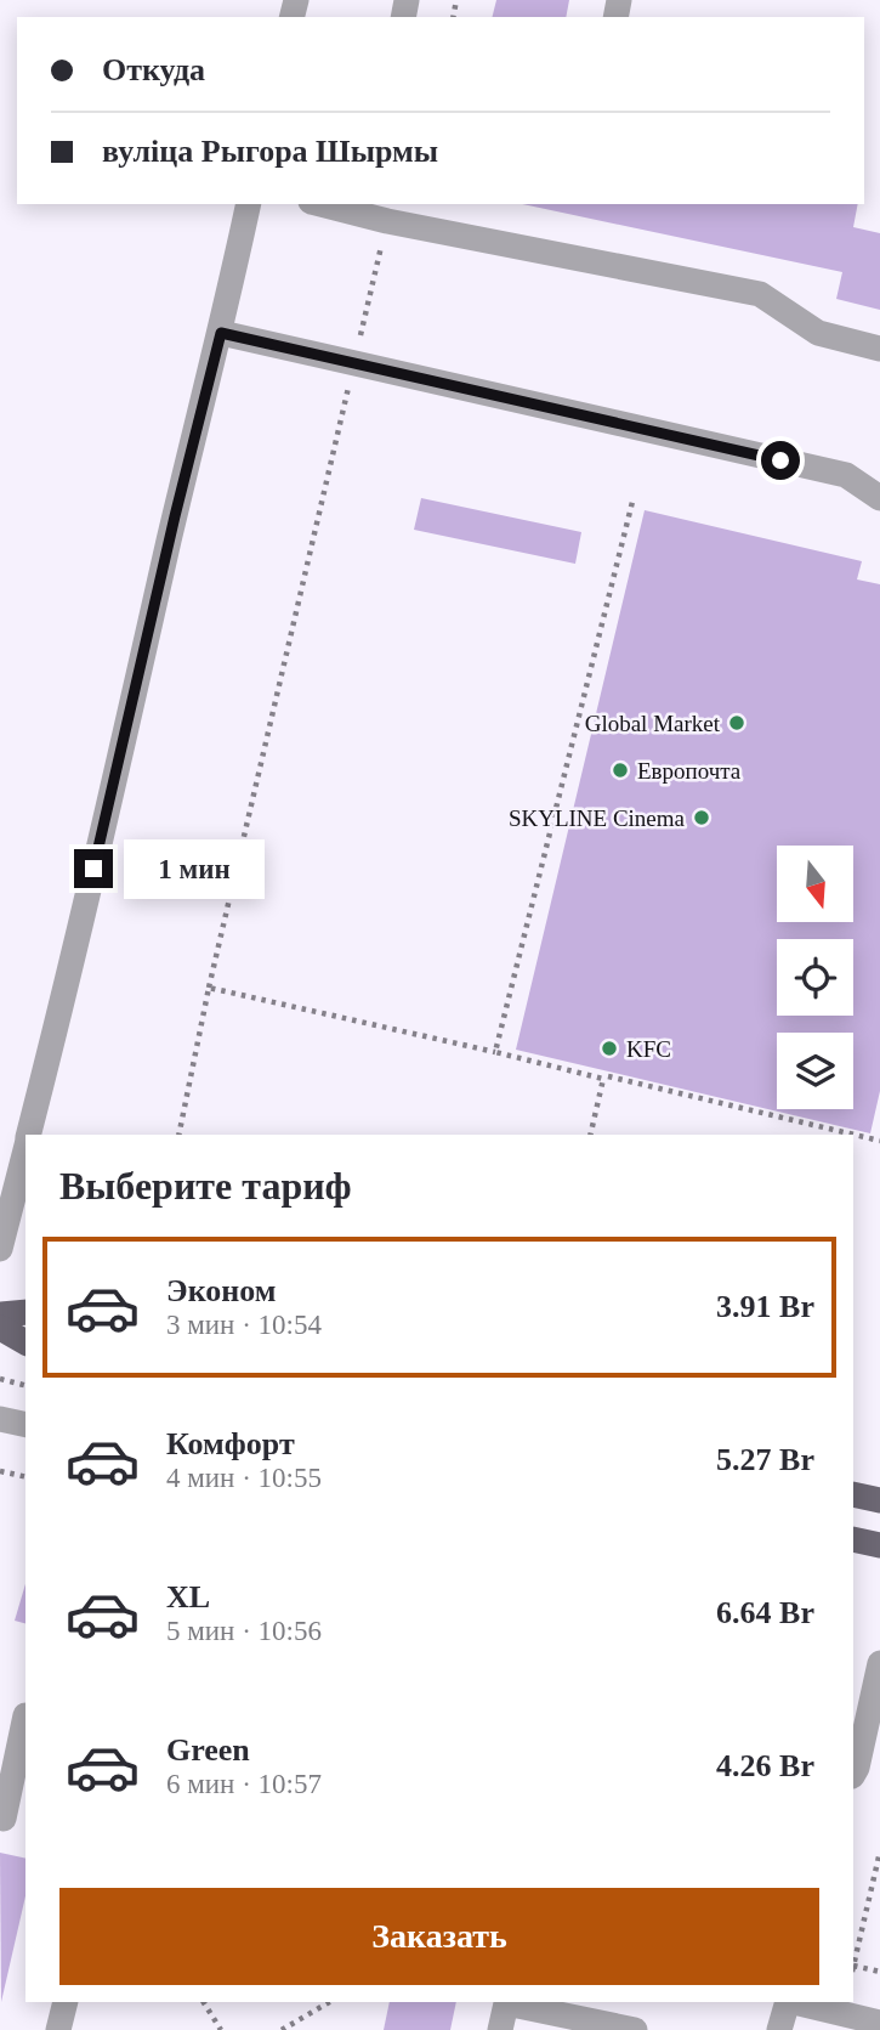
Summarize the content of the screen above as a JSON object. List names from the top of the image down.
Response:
{
  "places": [
    "Global Market",
    "Европочта",
    "SKYLINE Cinema",
    "KFC"
  ],
  "north": "bottom",
  "page": {
    "banner": ["Откуда", "вуліца Рыгора Шырмы"],
    "bubble": "1 мин",
    "heading": "Выберите тариф",
    "list": [
      {
        "name": "Эконом",
        "note": "3 мин · 10:54",
        "value": "3.91 Br"
      },
      {
        "name": "Комфорт",
        "note": "4 мин · 10:55",
        "value": "5.27 Br"
      },
      {
        "name": "XL",
        "note": "5 мин · 10:56",
        "value": "6.64 Br"
      },
      {
        "name": "Green",
        "note": "6 мин · 10:57",
        "value": "4.26 Br"
      }
    ],
    "buttons": "Заказать"
  }
}
